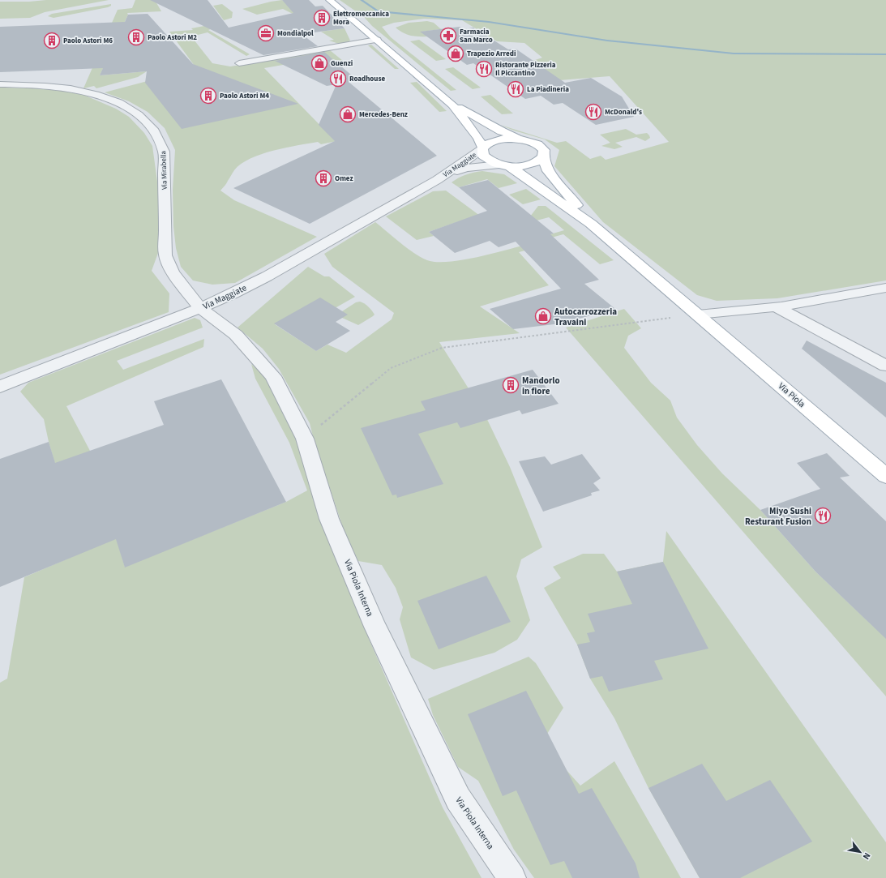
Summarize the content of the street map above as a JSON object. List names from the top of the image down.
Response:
{
  "streets": {
    "main road": ["Via Piola"],
    "street": ["Via Maggiate", "Via Mirabella", "Via Piola Interna"]
  },
  "crossings": [
    ["Via Maggiate", "Via Mirabella"],
    ["Via Maggiate", "Via Piola Interna"],
    ["Via Mirabella", "Via Piola Interna"]
  ],
  "places": {
    "building": [
      "Elettromeccanica Mora",
      "Paolo Astori M2",
      "Paolo Astori M6",
      "Paolo Astori M4",
      "Omez",
      "Mandorlo in fiore"
    ],
    "office": ["Mondialpol"],
    "pharmacy": ["Farmacia San Marco"],
    "shop": [
      "Trapezio Arredi",
      "Guenzi",
      "Mercedes-Benz",
      "Autocarrozzeria Travaini"
    ],
    "restaurant": [
      "Ristorante Pizzeria Il Piccantino",
      "Roadhouse",
      "La Piadineria",
      "McDonald's",
      "Miyo Sushi Resturant Fusion"
    ]
  },
  "north": "bottom right"
}
